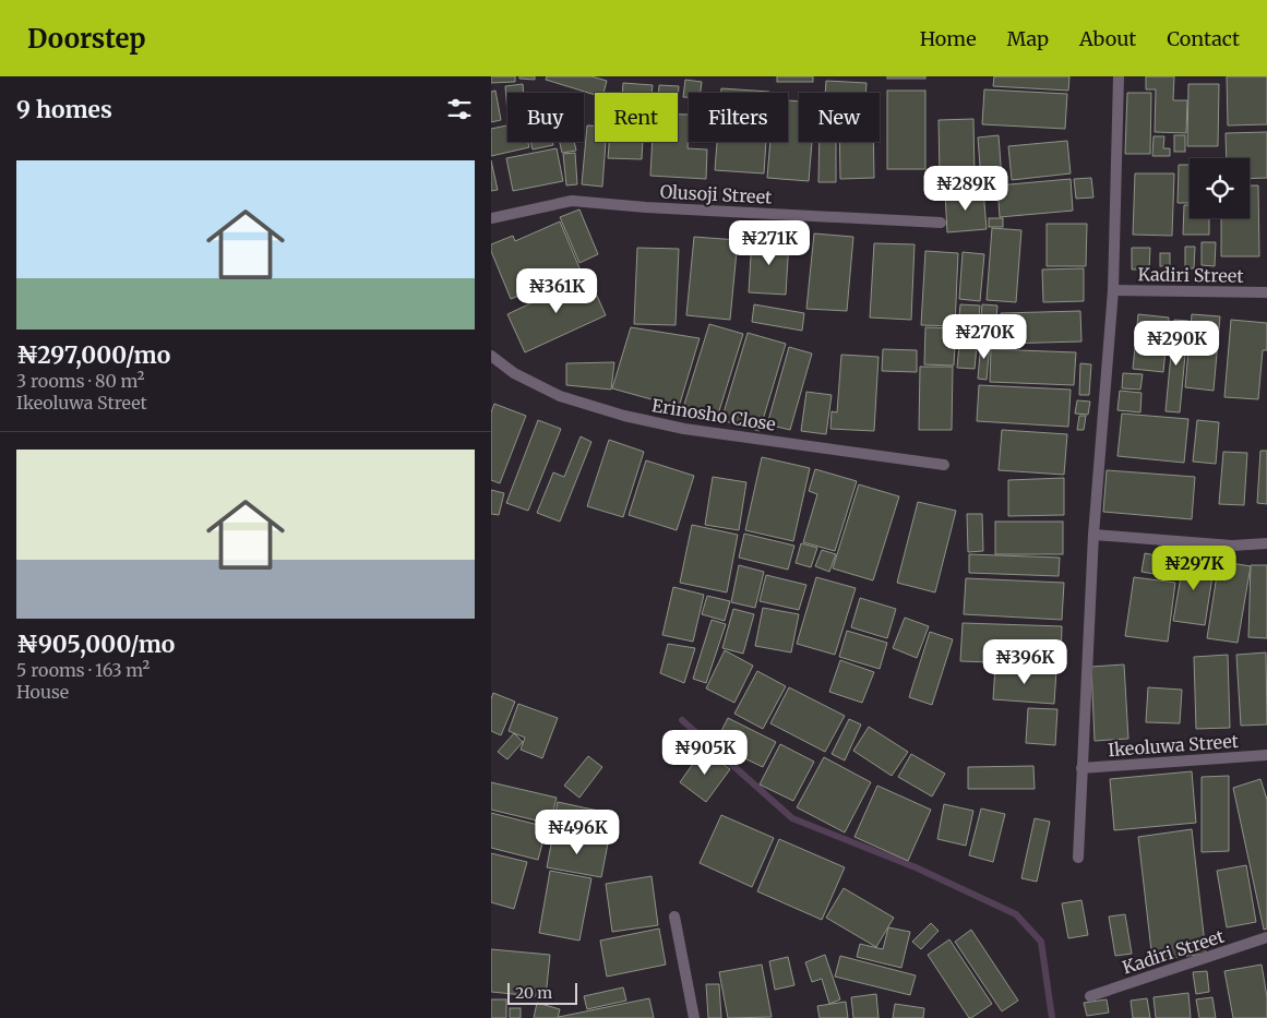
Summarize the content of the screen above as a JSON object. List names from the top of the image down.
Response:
{
  "streets": {
    "street": [
      "Olusoji Street",
      "Kadiri Street",
      "Erinosho Close",
      "Ikeoluwa Street"
    ]
  },
  "scale_bar": "20 m",
  "page": {
    "header": "Doorstep",
    "nav": [
      "Home",
      "Map",
      "About",
      "Contact"
    ],
    "heading": "9 homes",
    "chip": [
      "Buy",
      "Rent",
      "Filters",
      "New"
    ],
    "list": [
      {
        "name": "₦297,000/mo",
        "note": "3 rooms · 80 m² · Ikeoluwa Street"
      },
      {
        "name": "₦905,000/mo",
        "note": "5 rooms · 163 m² · House"
      }
    ],
    "price": [
      "₦289K",
      "₦271K",
      "₦361K",
      "₦270K",
      "₦290K",
      "₦297K",
      "₦396K",
      "₦905K",
      "₦496K"
    ],
    "scale": "20 m"
  }
}
